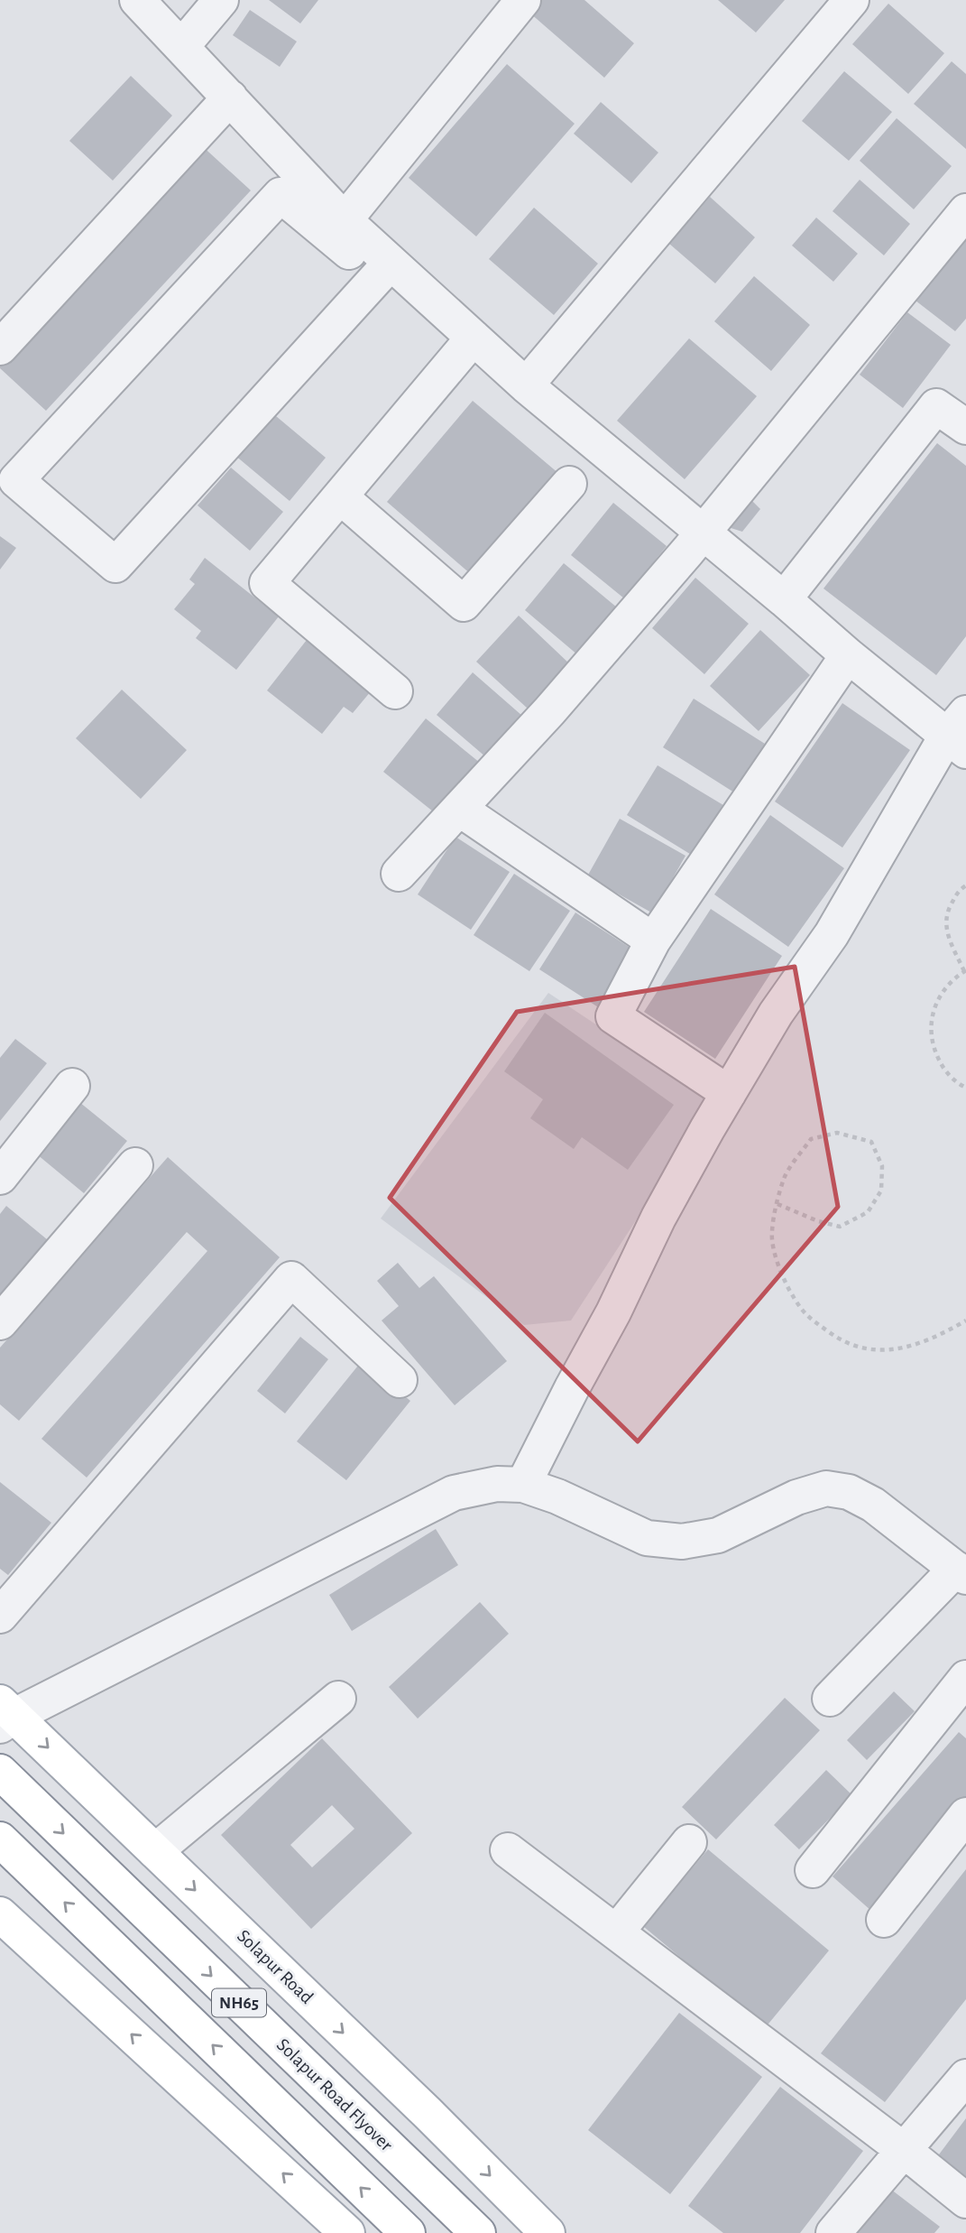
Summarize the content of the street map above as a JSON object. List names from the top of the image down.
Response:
{
  "streets": {
    "main road": ["Solapur Road", "NH65", "Solapur Road Flyover"]
  }
}
